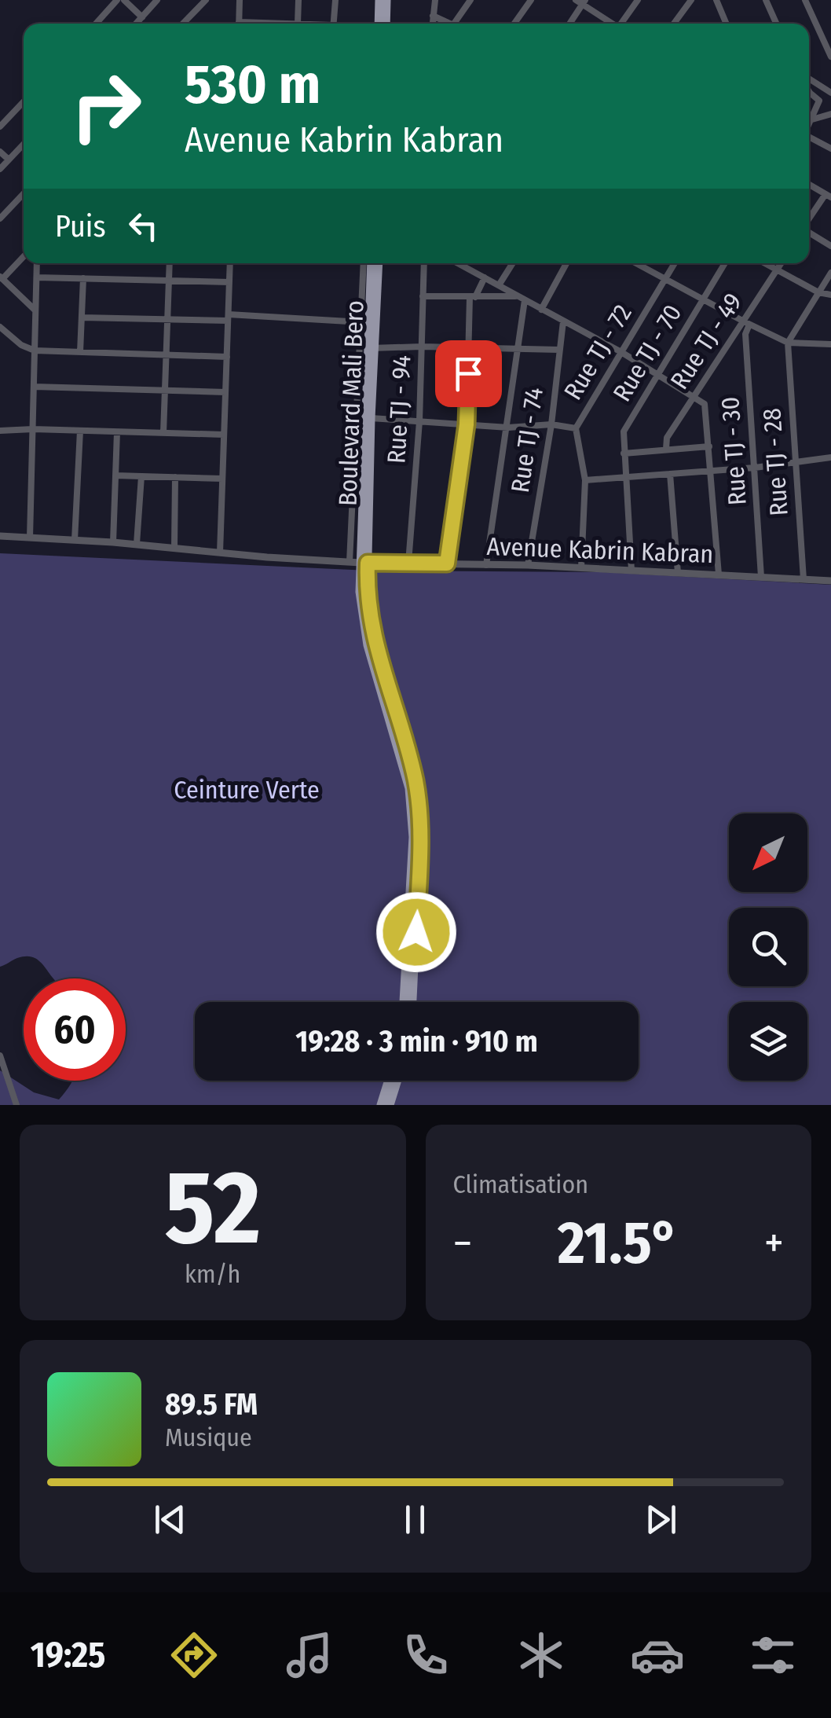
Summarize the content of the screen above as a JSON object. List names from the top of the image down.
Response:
{
  "streets": {
    "main road": ["Boulevard Mali Bero"],
    "street": [
      "Rue TJ - 49",
      "Rue TJ - 72",
      "Rue TJ - 70",
      "Rue TJ - 94",
      "Rue TJ - 74",
      "Rue TJ - 30",
      "Rue TJ - 28",
      "Avenue Kabrin Kabran"
    ]
  },
  "crossings": [
    ["Rue TJ - 49", "Rue TJ - 30"],
    ["Rue TJ - 72", "Avenue Kabrin Kabran"],
    ["Rue TJ - 70", "Avenue Kabrin Kabran"],
    ["Rue TJ - 94", "Avenue Kabrin Kabran"],
    ["Rue TJ - 74", "Avenue Kabrin Kabran"],
    ["Rue TJ - 30", "Avenue Kabrin Kabran"],
    ["Rue TJ - 28", "Avenue Kabrin Kabran"]
  ],
  "parks": ["Ceinture Verte"],
  "north": "bottom left",
  "page": {
    "turn": ["530 m", "Avenue Kabrin Kabran"],
    "then": "Puis",
    "limit": "60",
    "trip": "19:28 · 3 min · 910 m",
    "tile": [
      ["52", "km/h"],
      "Climatisation"
    ],
    "heat": ["−", "21.5°", "+"],
    "song": ["89.5 FM", "Musique"],
    "tabs": "19:25"
  }
}
